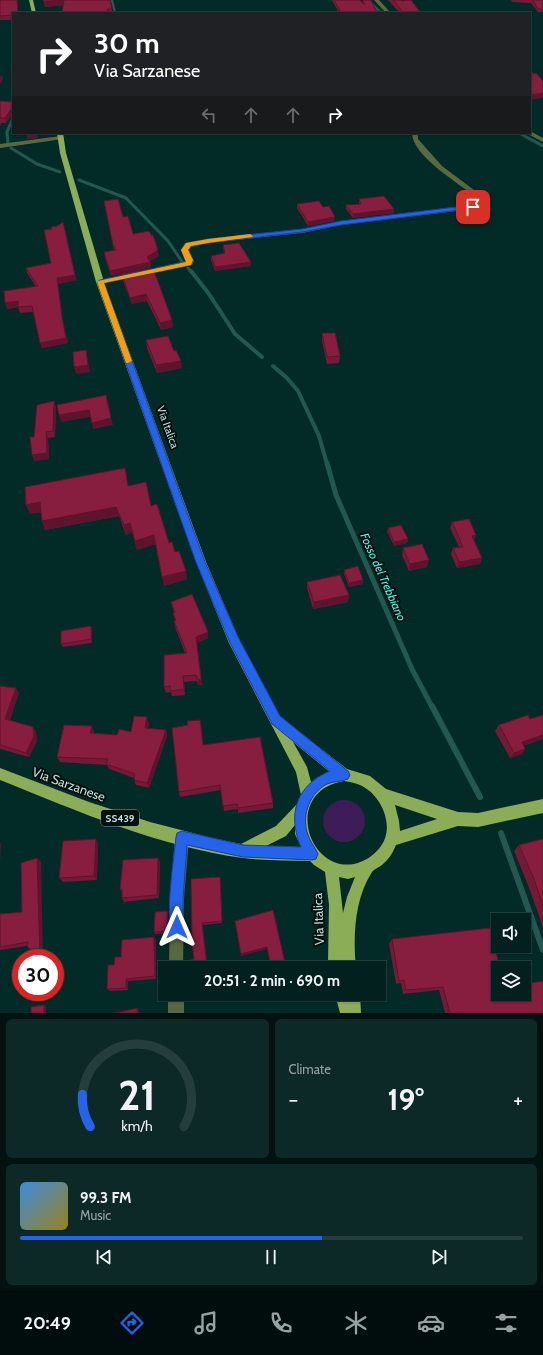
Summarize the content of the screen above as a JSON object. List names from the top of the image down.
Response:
{
  "streets": {
    "main road": ["Via Italica", "Via Sarzanese", "SS439"]
  },
  "crossings": [
    ["Via Italica", "SS439"],
    ["Via Sarzanese", "SS439"]
  ],
  "water": ["Fosso del Trebbiano"],
  "page": {
    "turn": ["30 m", "Via Sarzanese"],
    "limit": "30",
    "trip": "20:51 · 2 min · 690 m",
    "tile": "Climate",
    "heat": ["−", "19°", "+"],
    "song": ["99.3 FM", "Music"],
    "tabs": "20:49",
    "gauge": ["21", "km/h"]
  }
}
